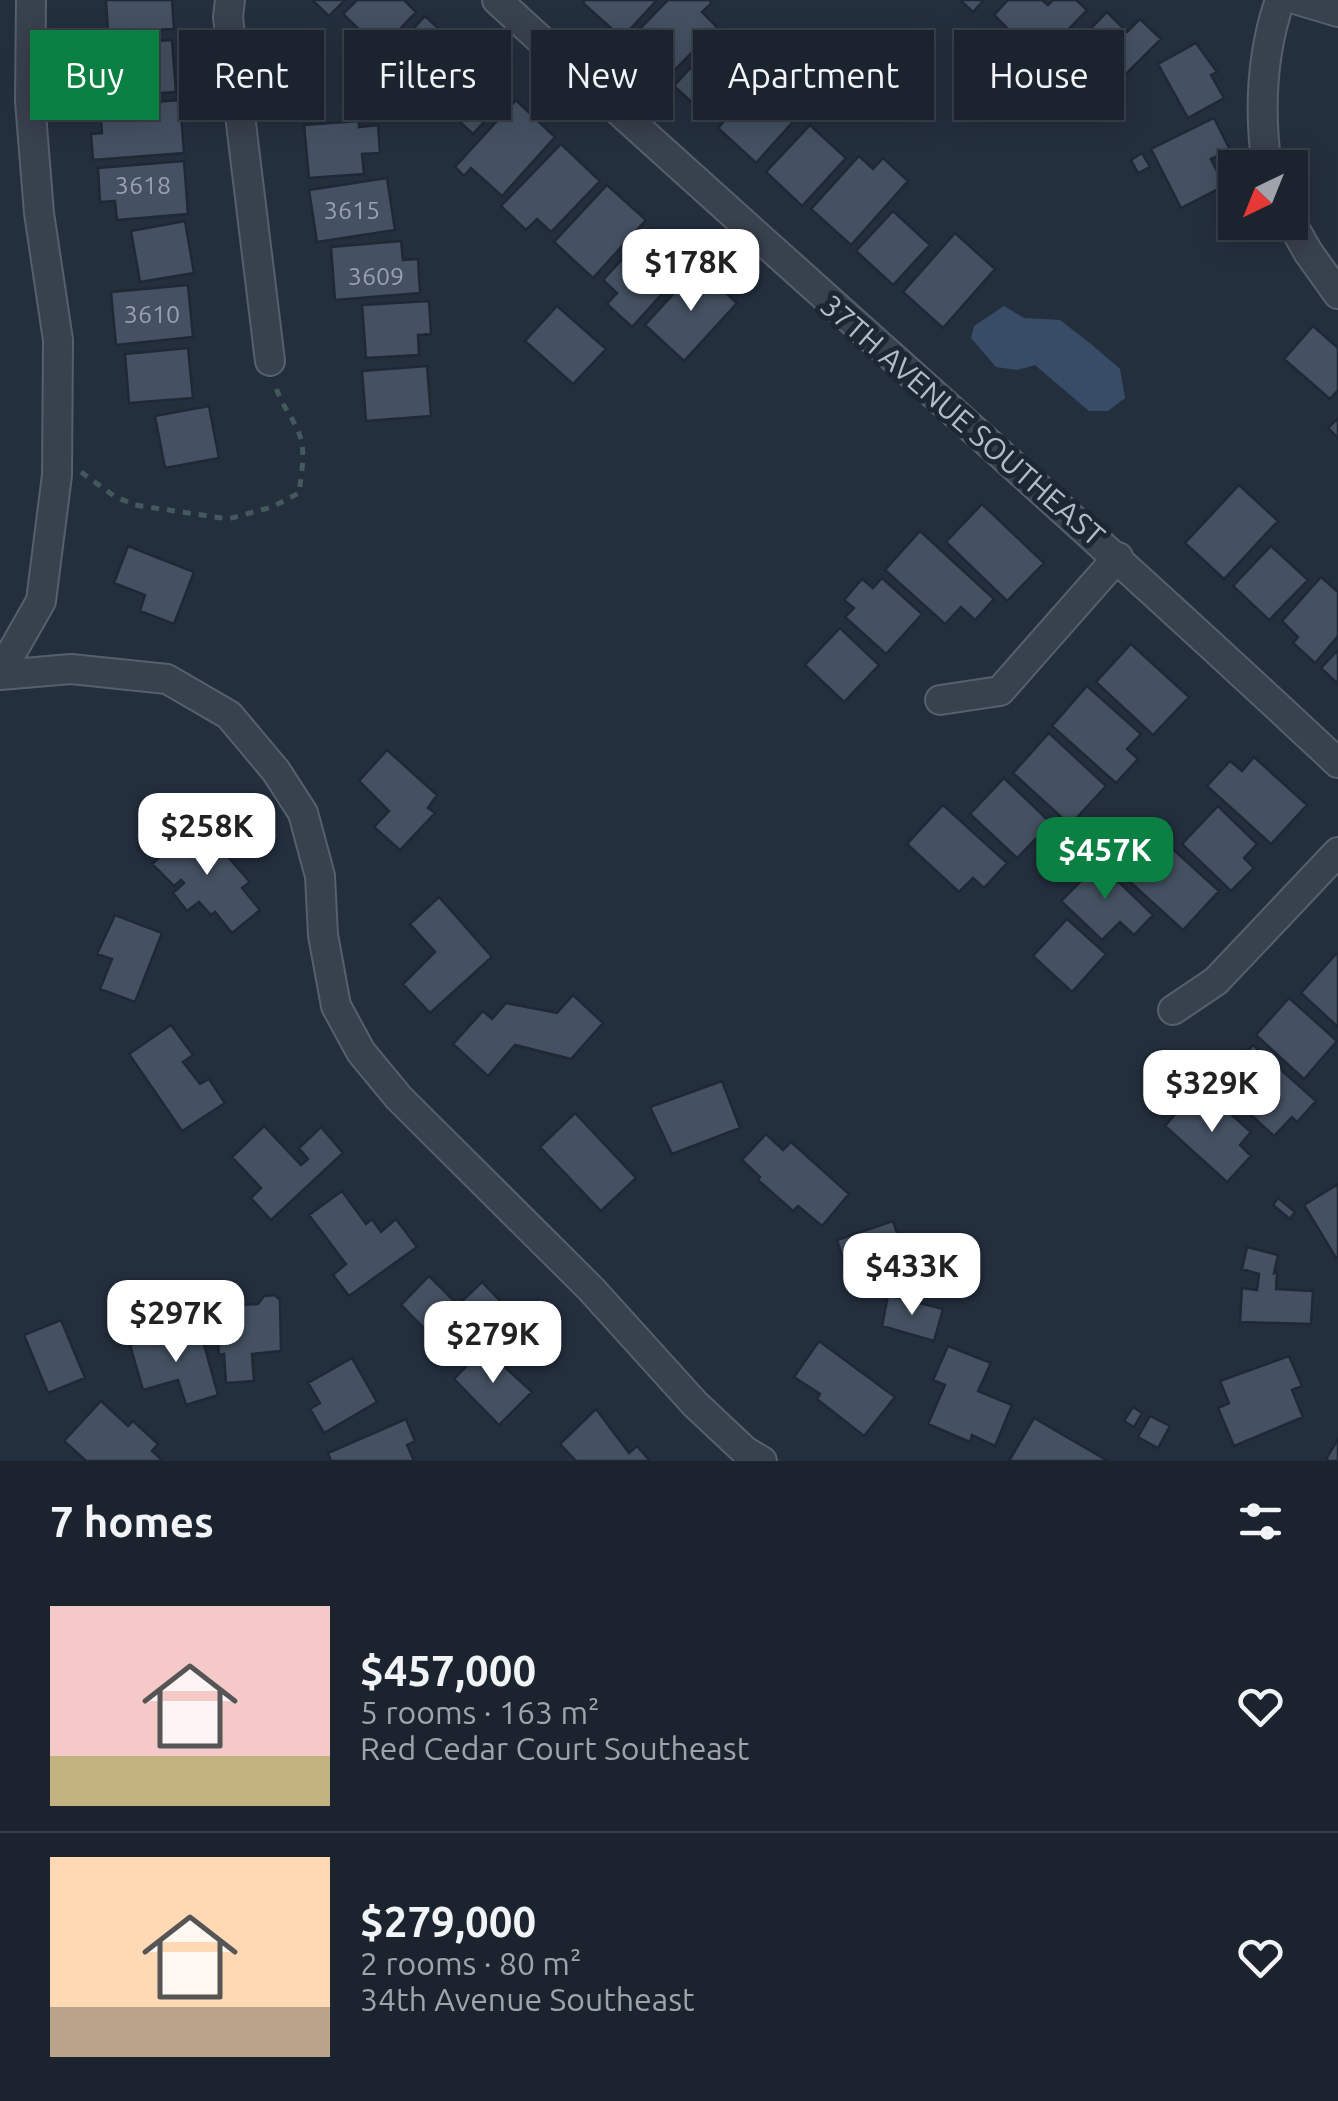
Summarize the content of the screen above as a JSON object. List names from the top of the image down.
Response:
{
  "streets": {
    "street": ["37TH AVENUE SOUTHEAST"]
  },
  "house_numbers": [
    "3618",
    "3615",
    "3609",
    "3610"
  ],
  "north": "bottom left",
  "page": {
    "chip": [
      "Buy",
      "Rent",
      "Filters",
      "New",
      "Apartment",
      "House"
    ],
    "price": [
      "$178K",
      "$258K",
      "$457K",
      "$329K",
      "$433K",
      "$297K",
      "$279K"
    ],
    "heading": "7 homes",
    "list": [
      {
        "name": "$457,000",
        "note": "5 rooms · 163 m² · Red Cedar Court Southeast"
      },
      {
        "name": "$279,000",
        "note": "2 rooms · 80 m² · 34th Avenue Southeast"
      }
    ]
  }
}
